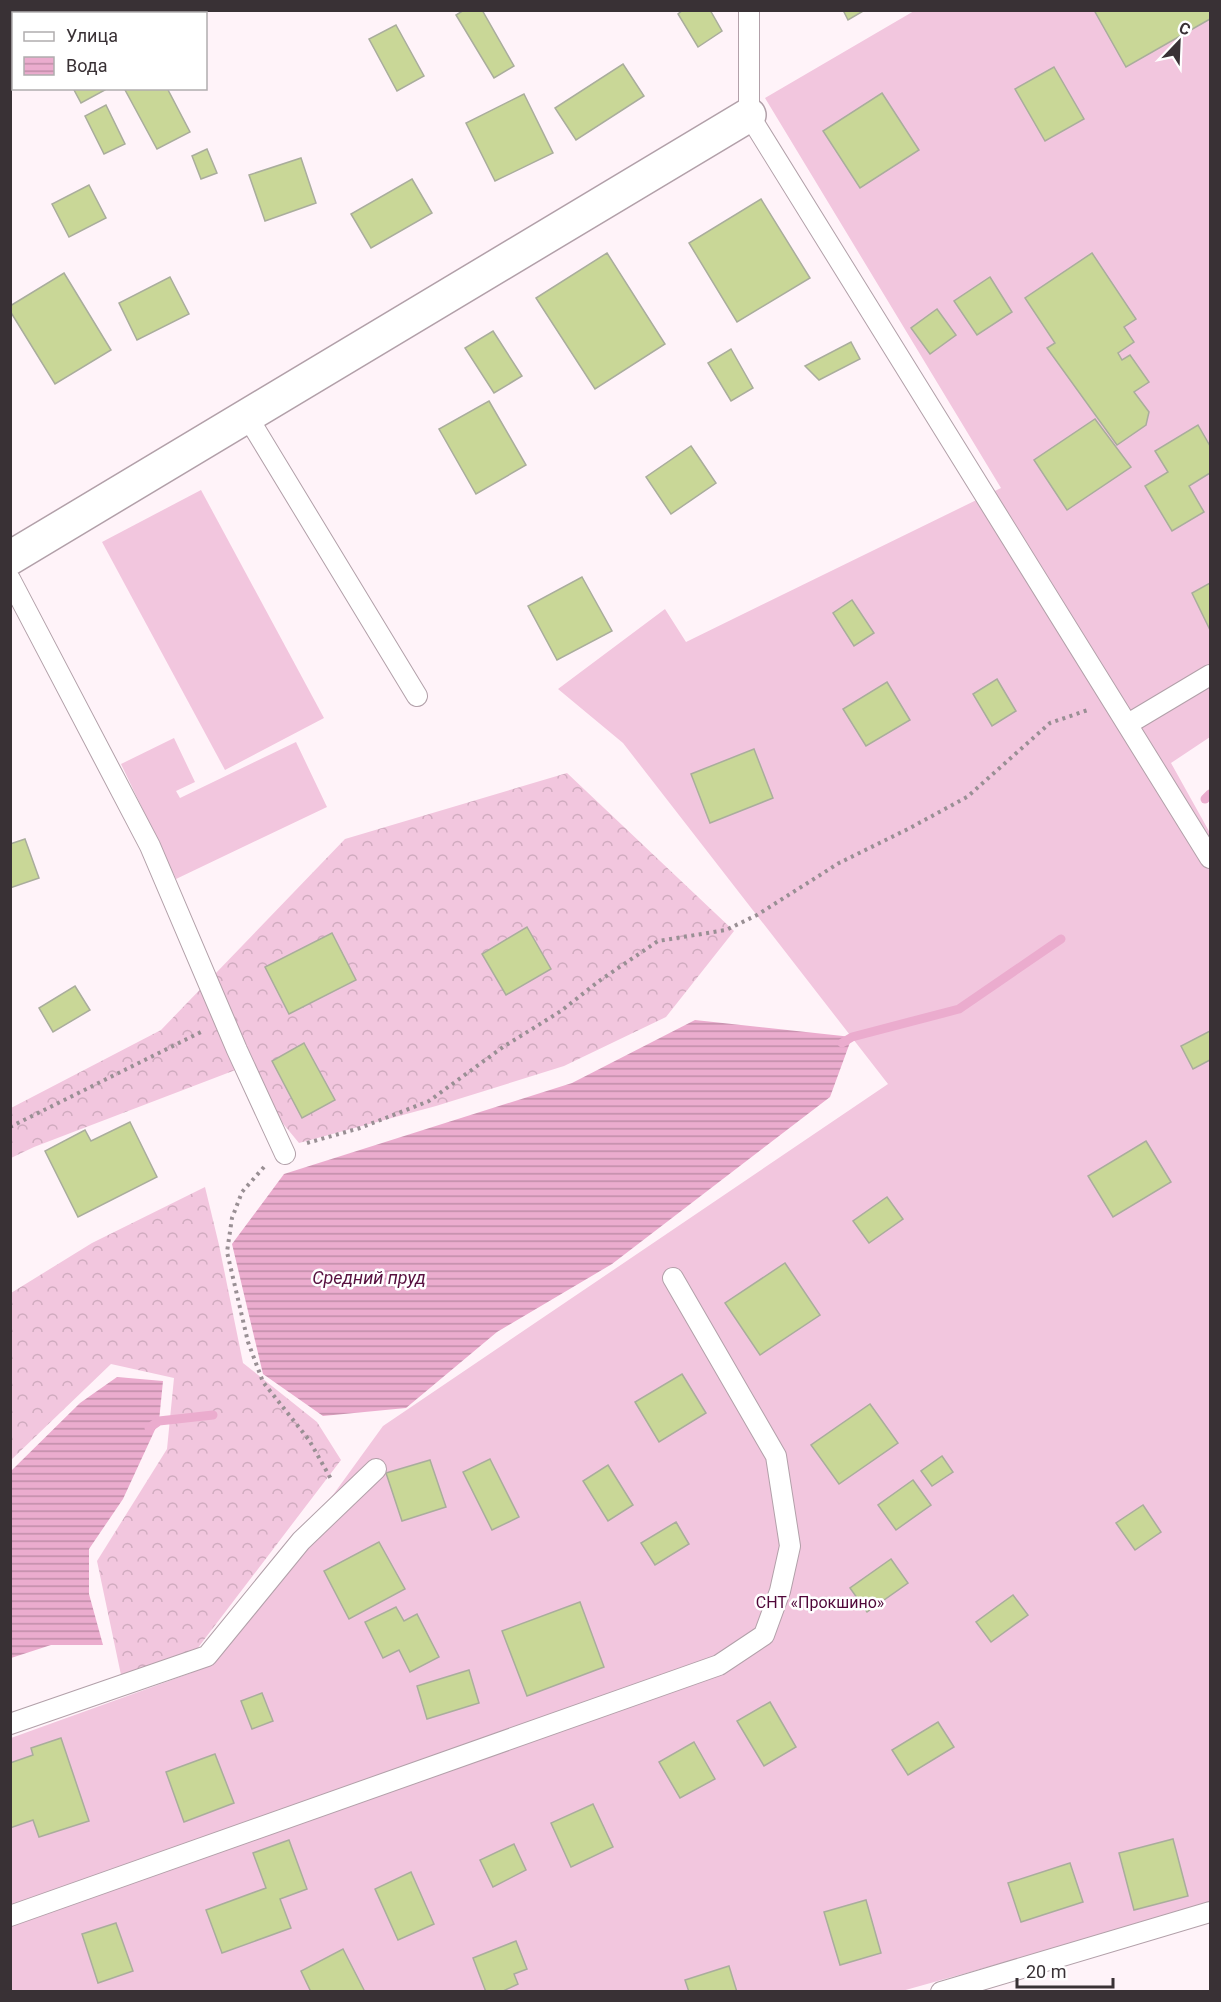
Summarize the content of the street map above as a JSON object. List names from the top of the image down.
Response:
{
  "water": ["Средний пруд"],
  "parks": ["СНТ «Прокшино»"],
  "legend": ["Улица", "Вода"],
  "scale_bar": "20 m",
  "north": "top right"
}
